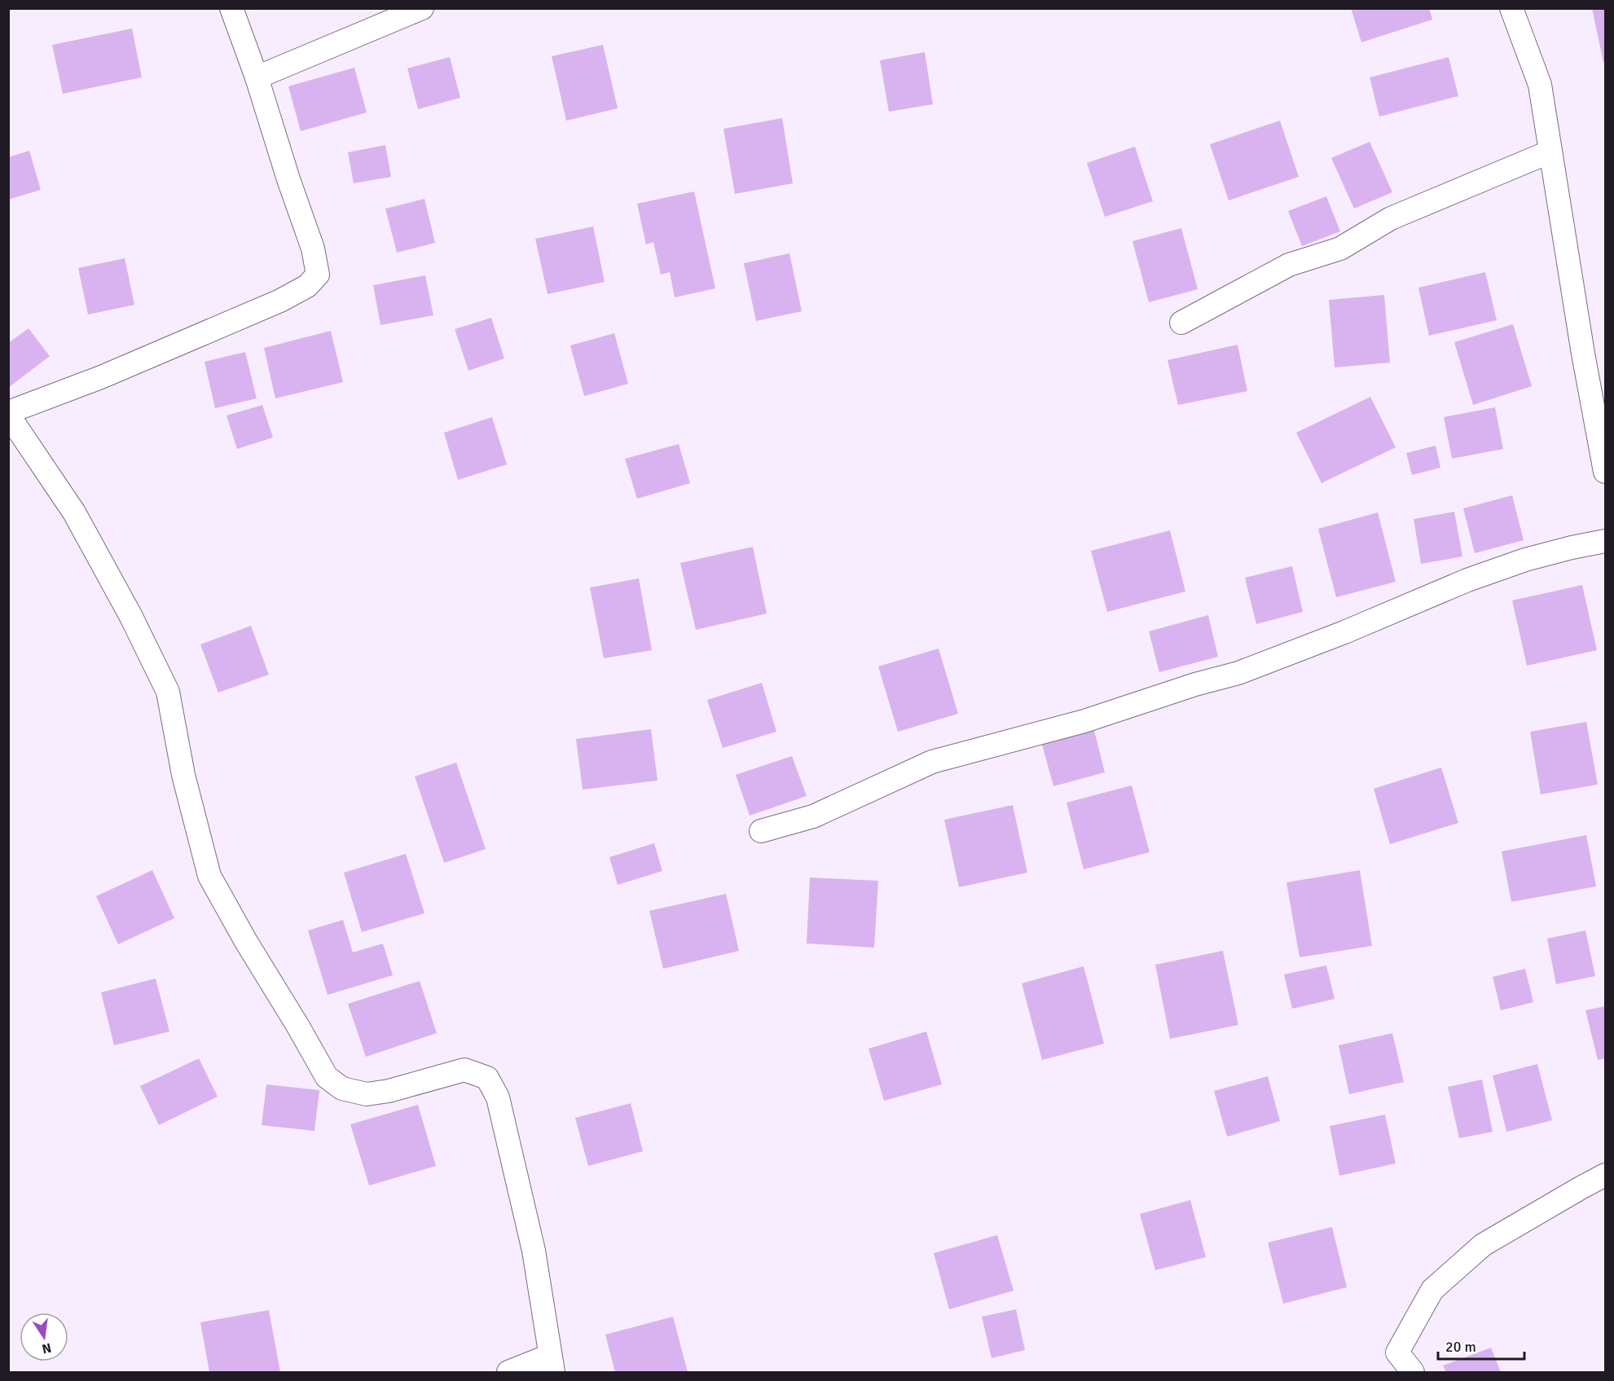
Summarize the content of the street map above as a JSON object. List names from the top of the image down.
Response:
{
  "scale_bar": "20 m",
  "north": "bottom"
}
